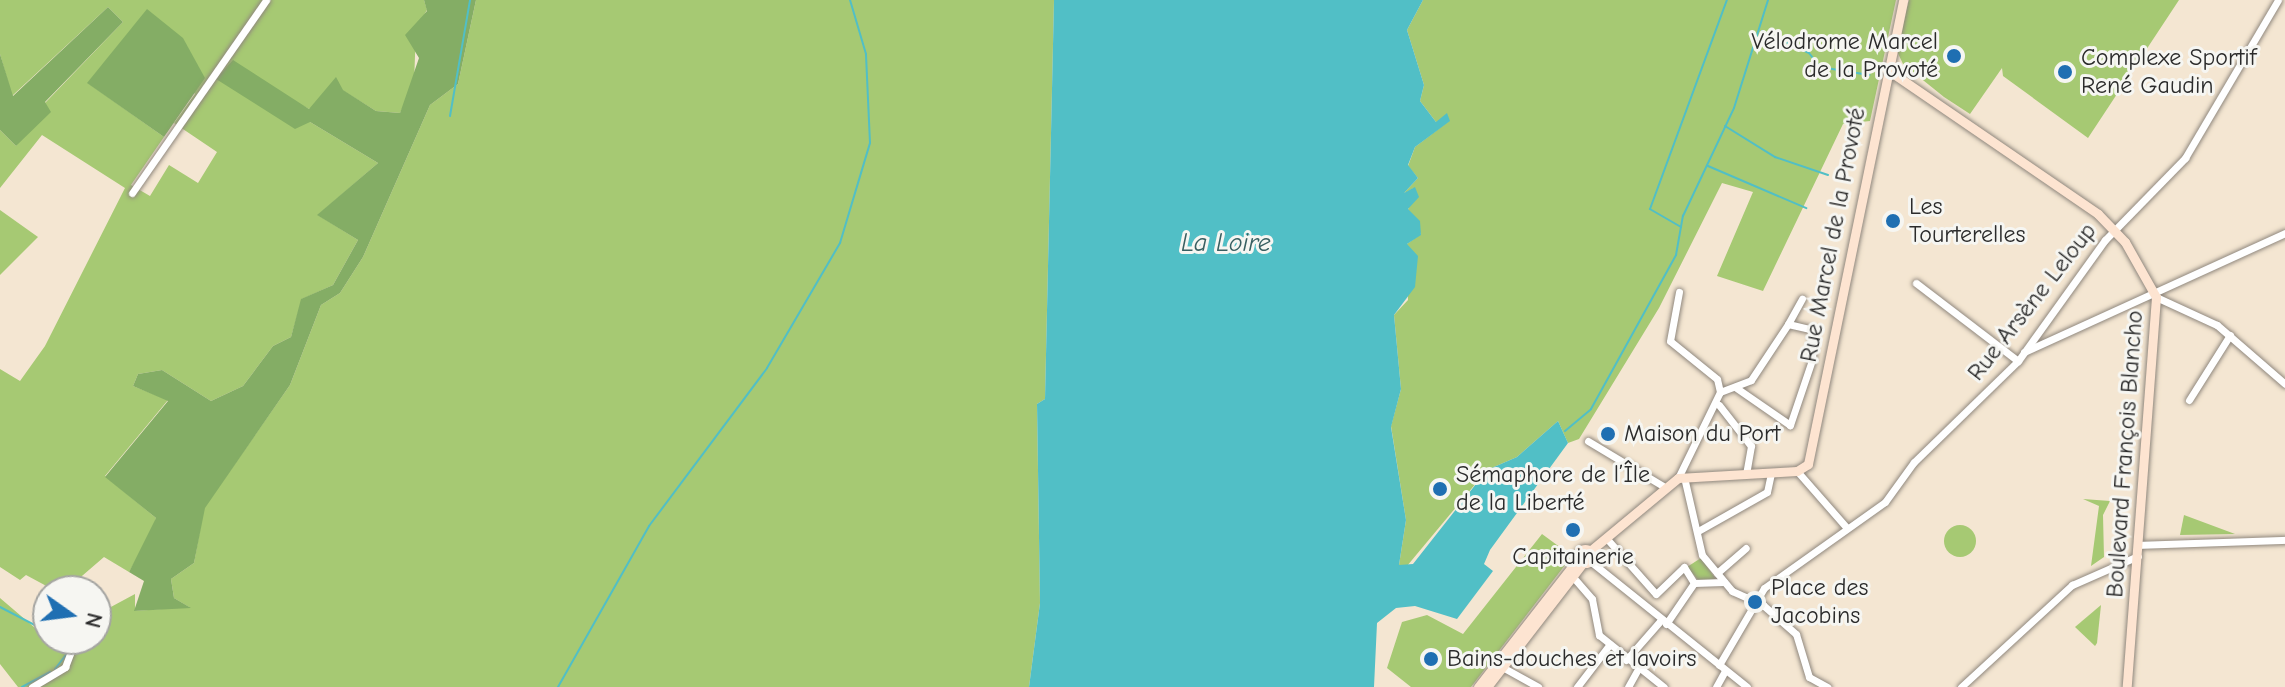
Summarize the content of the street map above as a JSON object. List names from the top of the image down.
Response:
{
  "streets": {
    "main road": ["Rue Marcel de la Provoté", "Boulevard François Blancho"],
    "street": ["Rue Arsène Leloup"]
  },
  "crossings": [
    ["Rue Marcel de la Provoté", "Boulevard François Blancho"],
    ["Rue Arsène Leloup", "Boulevard François Blancho"]
  ],
  "water": ["La Loire"],
  "places": [
    "Vélodrome Marcel de la Provoté",
    "Complexe Sportif René Gaudin",
    "Les Tourterelles",
    "Maison du Port",
    "Sémaphore de l’Île de la Liberté",
    "Capitainerie",
    "Place des Jacobins",
    "Bains-douches et lavoirs"
  ],
  "north": "right"
}
